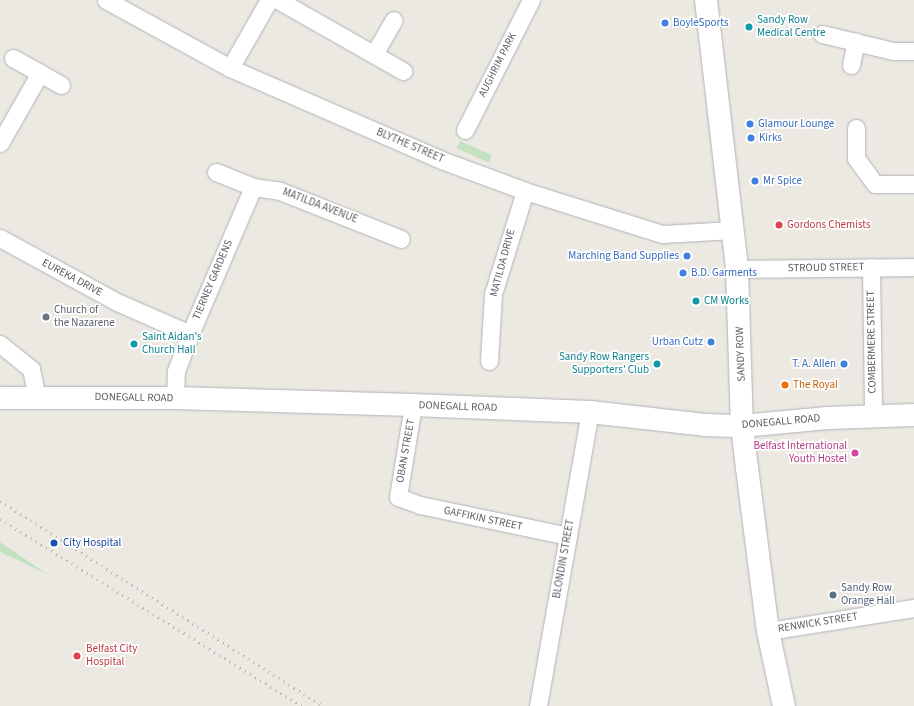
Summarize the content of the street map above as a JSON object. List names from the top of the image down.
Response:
{
  "streets": {
    "street": [
      "AUGHRIM PARK",
      "BLYTHE STREET",
      "MATILDA AVENUE",
      "MATILDA DRIVE",
      "STROUD STREET",
      "EUREKA DRIVE",
      "TIERNEY GARDENS",
      "COMBERMERE STREET",
      "SANDY ROW",
      "DONEGALL ROAD",
      "OBAN STREET",
      "GAFFIKIN STREET",
      "BLONDIN STREET",
      "RENWICK STREET"
    ]
  },
  "crossings": [
    ["BLYTHE STREET", "MATILDA DRIVE"],
    ["BLYTHE STREET", "SANDY ROW"],
    ["MATILDA AVENUE", "TIERNEY GARDENS"],
    ["STROUD STREET", "COMBERMERE STREET"],
    ["STROUD STREET", "SANDY ROW"],
    ["EUREKA DRIVE", "TIERNEY GARDENS"],
    ["TIERNEY GARDENS", "DONEGALL ROAD"],
    ["COMBERMERE STREET", "DONEGALL ROAD"],
    ["SANDY ROW", "DONEGALL ROAD"],
    ["SANDY ROW", "RENWICK STREET"],
    ["DONEGALL ROAD", "OBAN STREET"],
    ["DONEGALL ROAD", "BLONDIN STREET"],
    ["OBAN STREET", "GAFFIKIN STREET"],
    ["GAFFIKIN STREET", "BLONDIN STREET"]
  ],
  "places": [
    "BoyleSports",
    "Sandy Row Medical Centre",
    "Glamour Lounge",
    "Kirks",
    "Mr Spice",
    "Gordons Chemists",
    "Marching Band Supplies",
    "B.D. Garments",
    "CM Works",
    "Church of the Nazarene",
    "Urban Cutz",
    "Saint Aidan's Church Hall",
    "Sandy Row Rangers Supporters' Club",
    "T. A. Allen",
    "The Royal",
    "Belfast International Youth Hostel",
    "City Hospital",
    "Sandy Row Orange Hall",
    "Belfast City Hospital"
  ]
}
